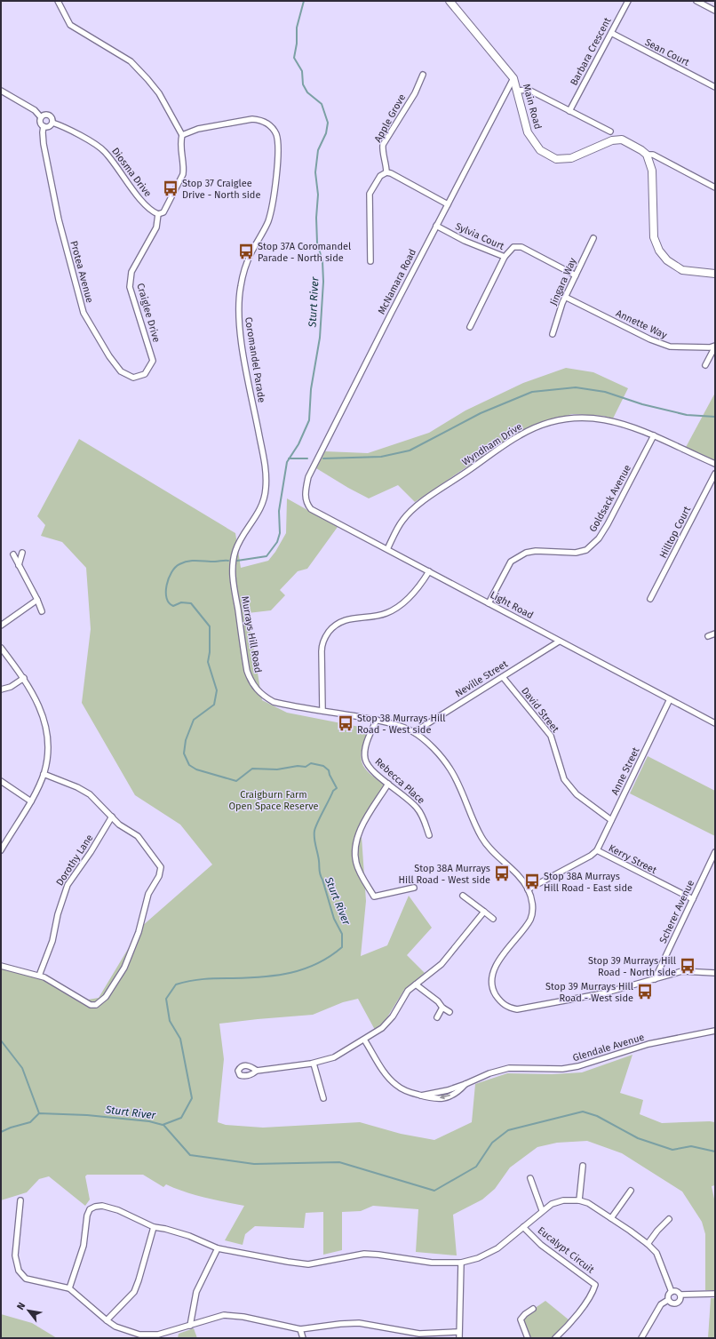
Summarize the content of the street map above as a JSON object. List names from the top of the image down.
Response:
{
  "streets": {
    "main road": ["Main Road"],
    "street": [
      "Barbara Crescent",
      "Sean Court",
      "Apple Grove",
      "Diosma Drive",
      "Sylvia Court",
      "Protea Avenue",
      "McNamara Road",
      "Jingara Way",
      "Craiglee Drive",
      "Annette Way",
      "Coromandel Parade",
      "Wyndham Drive",
      "Goldsack Avenue",
      "Hilltop Court",
      "Light Road",
      "Murrays Hill Road",
      "Neville Street",
      "David Street",
      "Anne Street",
      "Rebecca Place",
      "Kerry Street",
      "Dorothy Lane",
      "Scherer Avenue",
      "Glendale Avenue",
      "Eucalypt Circuit"
    ]
  },
  "crossings": [
    ["Barbara Crescent", "Sean Court"],
    ["Main Road", "McNamara Road"],
    ["Diosma Drive", "Protea Avenue"],
    ["Diosma Drive", "Craiglee Drive"],
    ["Sylvia Court", "McNamara Road"],
    ["Protea Avenue", "Craiglee Drive"],
    ["McNamara Road", "Light Road"],
    ["Jingara Way", "Annette Way"],
    ["Craiglee Drive", "Coromandel Parade"],
    ["Coromandel Parade", "Murrays Hill Road"],
    ["Wyndham Drive", "Goldsack Avenue"],
    ["Wyndham Drive", "Light Road"],
    ["Goldsack Avenue", "Light Road"],
    ["Light Road", "Neville Street"],
    ["Light Road", "Anne Street"],
    ["Murrays Hill Road", "Neville Street"],
    ["Murrays Hill Road", "Rebecca Place"],
    ["Murrays Hill Road", "Kerry Street"],
    ["Murrays Hill Road", "Scherer Avenue"],
    ["Neville Street", "David Street"],
    ["David Street", "Anne Street"],
    ["Anne Street", "Kerry Street"],
    ["Kerry Street", "Scherer Avenue"]
  ],
  "water": ["Sturt River"],
  "parks": ["Craigburn Farm Open Space Reserve"],
  "places": {
    "bus stop": [
      "Stop 37 Craiglee Drive - North side",
      "Stop 37A Coromandel Parade - North side",
      "Stop 38 Murrays Hill Road - West side",
      "Stop 38A Murrays Hill Road - West side",
      "Stop 38A Murrays Hill Road - East side",
      "Stop 39 Murrays Hill Road - North side",
      "Stop 39 Murrays Hill Road - West side"
    ]
  },
  "north": "top left"
}
